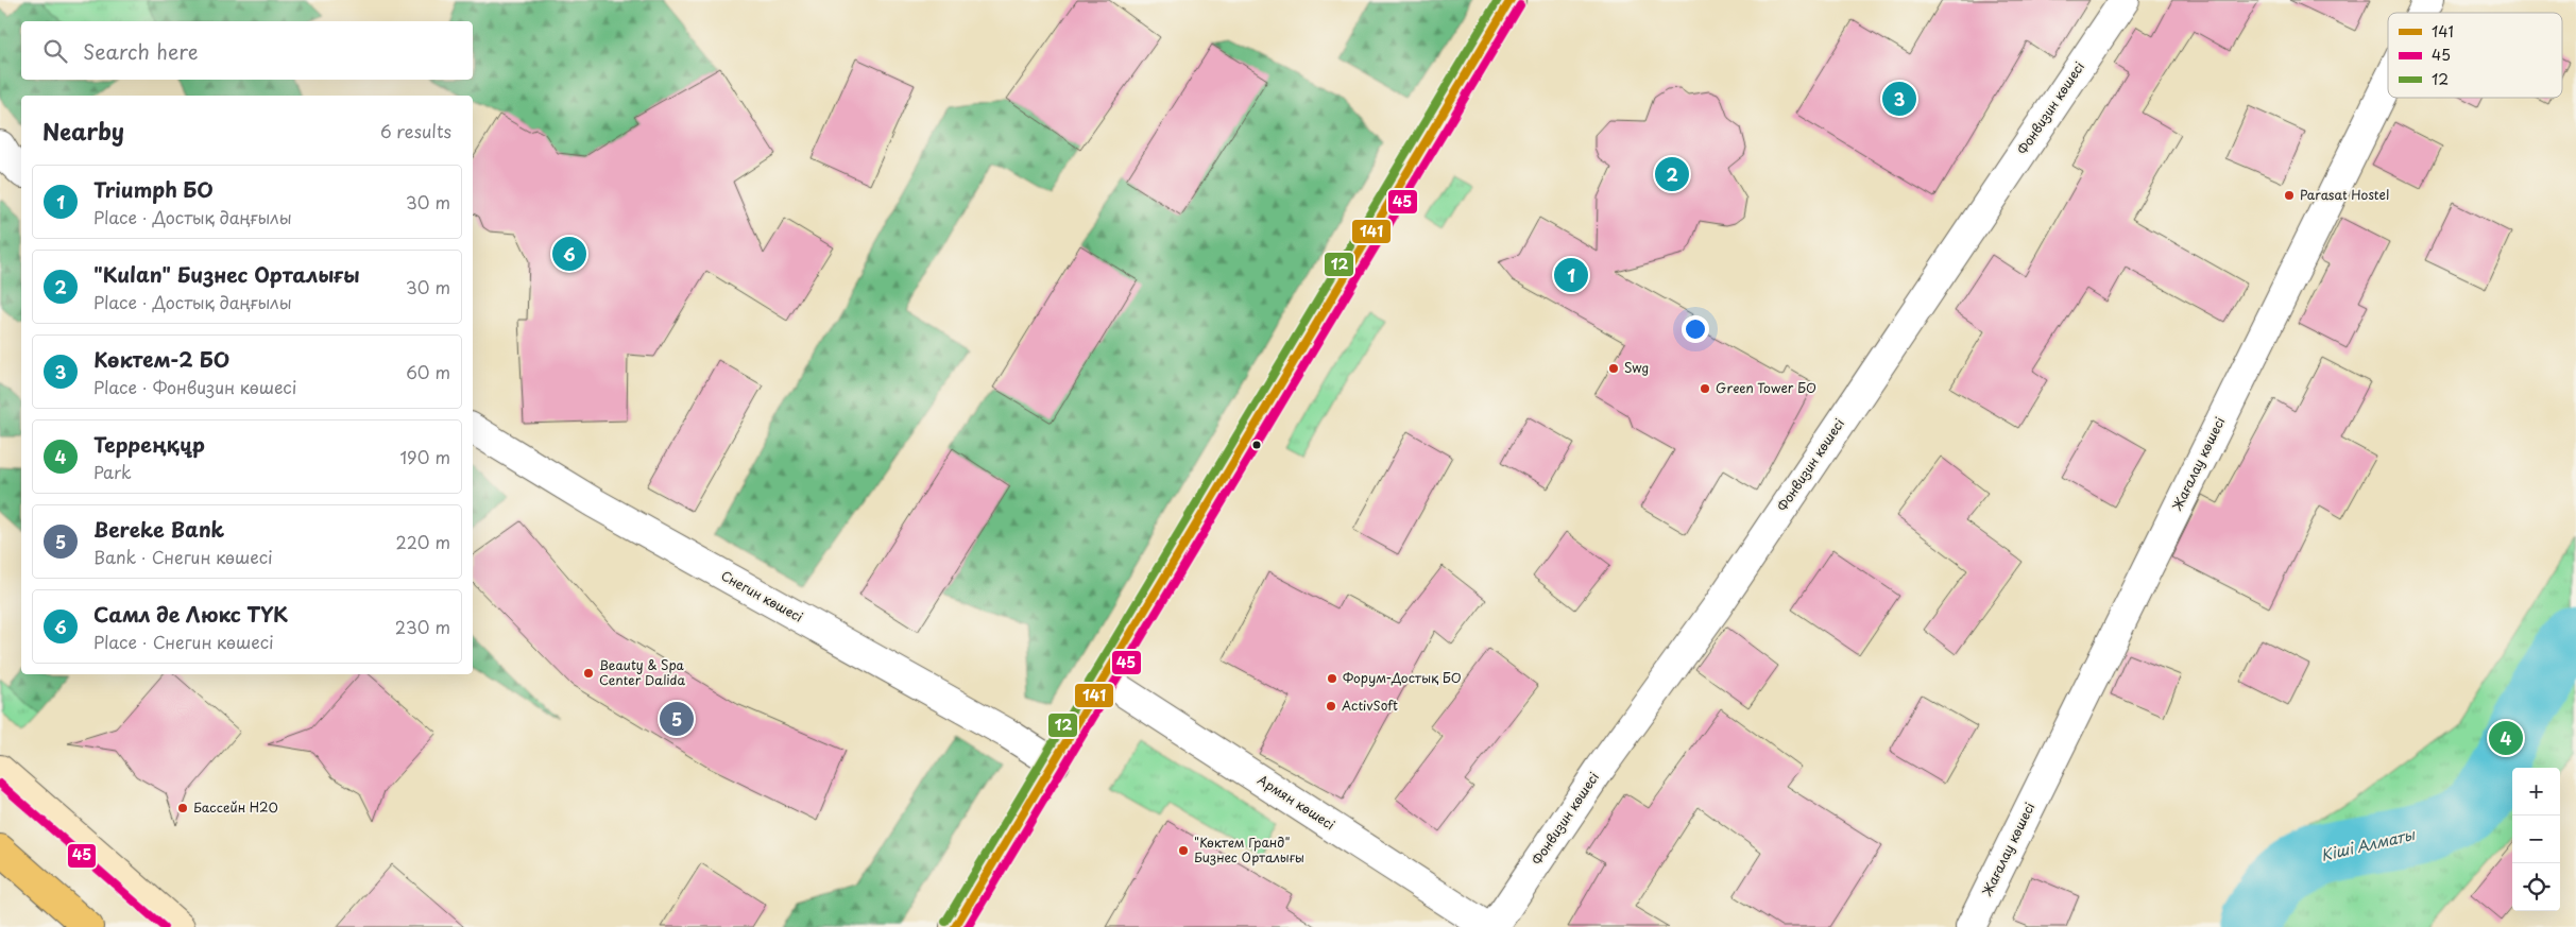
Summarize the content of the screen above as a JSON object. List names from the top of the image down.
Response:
{
  "streets": {
    "street": [
      "Фонвизин көшесі",
      "Жағалау көшесі",
      "Снегин көшесі",
      "Армян көшесі"
    ]
  },
  "crossings": [
    ["Фонвизин көшесі", "Армян көшесі"]
  ],
  "water": ["Кіші Алматы"],
  "places": [
    "Parasat Hostel",
    "Swg",
    "Green Tower БО",
    "Beauty & Spa Center Dalida",
    "Форум-Достық БО",
    "ActivSoft",
    "Бассейн H2O",
    "\"Көктем Гранд\" Бизнес Орталығы"
  ],
  "lines": ["transit line 141", "transit line 12", "transit line 45"],
  "legend": ["141", "45", "12"],
  "page": {
    "search": "Search here",
    "pins": [
      "3",
      "2",
      "6",
      "1",
      "5",
      "4"
    ],
    "heading": ["Nearby", "6 results"],
    "list": [
      {
        "mark": "1",
        "name": "Triumph БО",
        "note": "Place · Достық даңғылы",
        "value": "30 m"
      },
      {
        "mark": "2",
        "name": "\"Kulan\" Бизнес Орталығы",
        "note": "Place · Достық даңғылы",
        "value": "30 m"
      },
      {
        "mark": "3",
        "name": "Көктем-2 БО",
        "note": "Place · Фонвизин көшесі",
        "value": "60 m"
      },
      {
        "mark": "4",
        "name": "Терреңқұр",
        "note": "Park",
        "value": "190 m"
      },
      {
        "mark": "5",
        "name": "Bereke Bank",
        "note": "Bank · Снегин көшесі",
        "value": "220 m"
      },
      {
        "mark": "6",
        "name": "Самл де Люкс ТҮК",
        "note": "Place · Снегин көшесі",
        "value": "230 m"
      }
    ],
    "map_buttons": ["+", "−"]
  }
}
